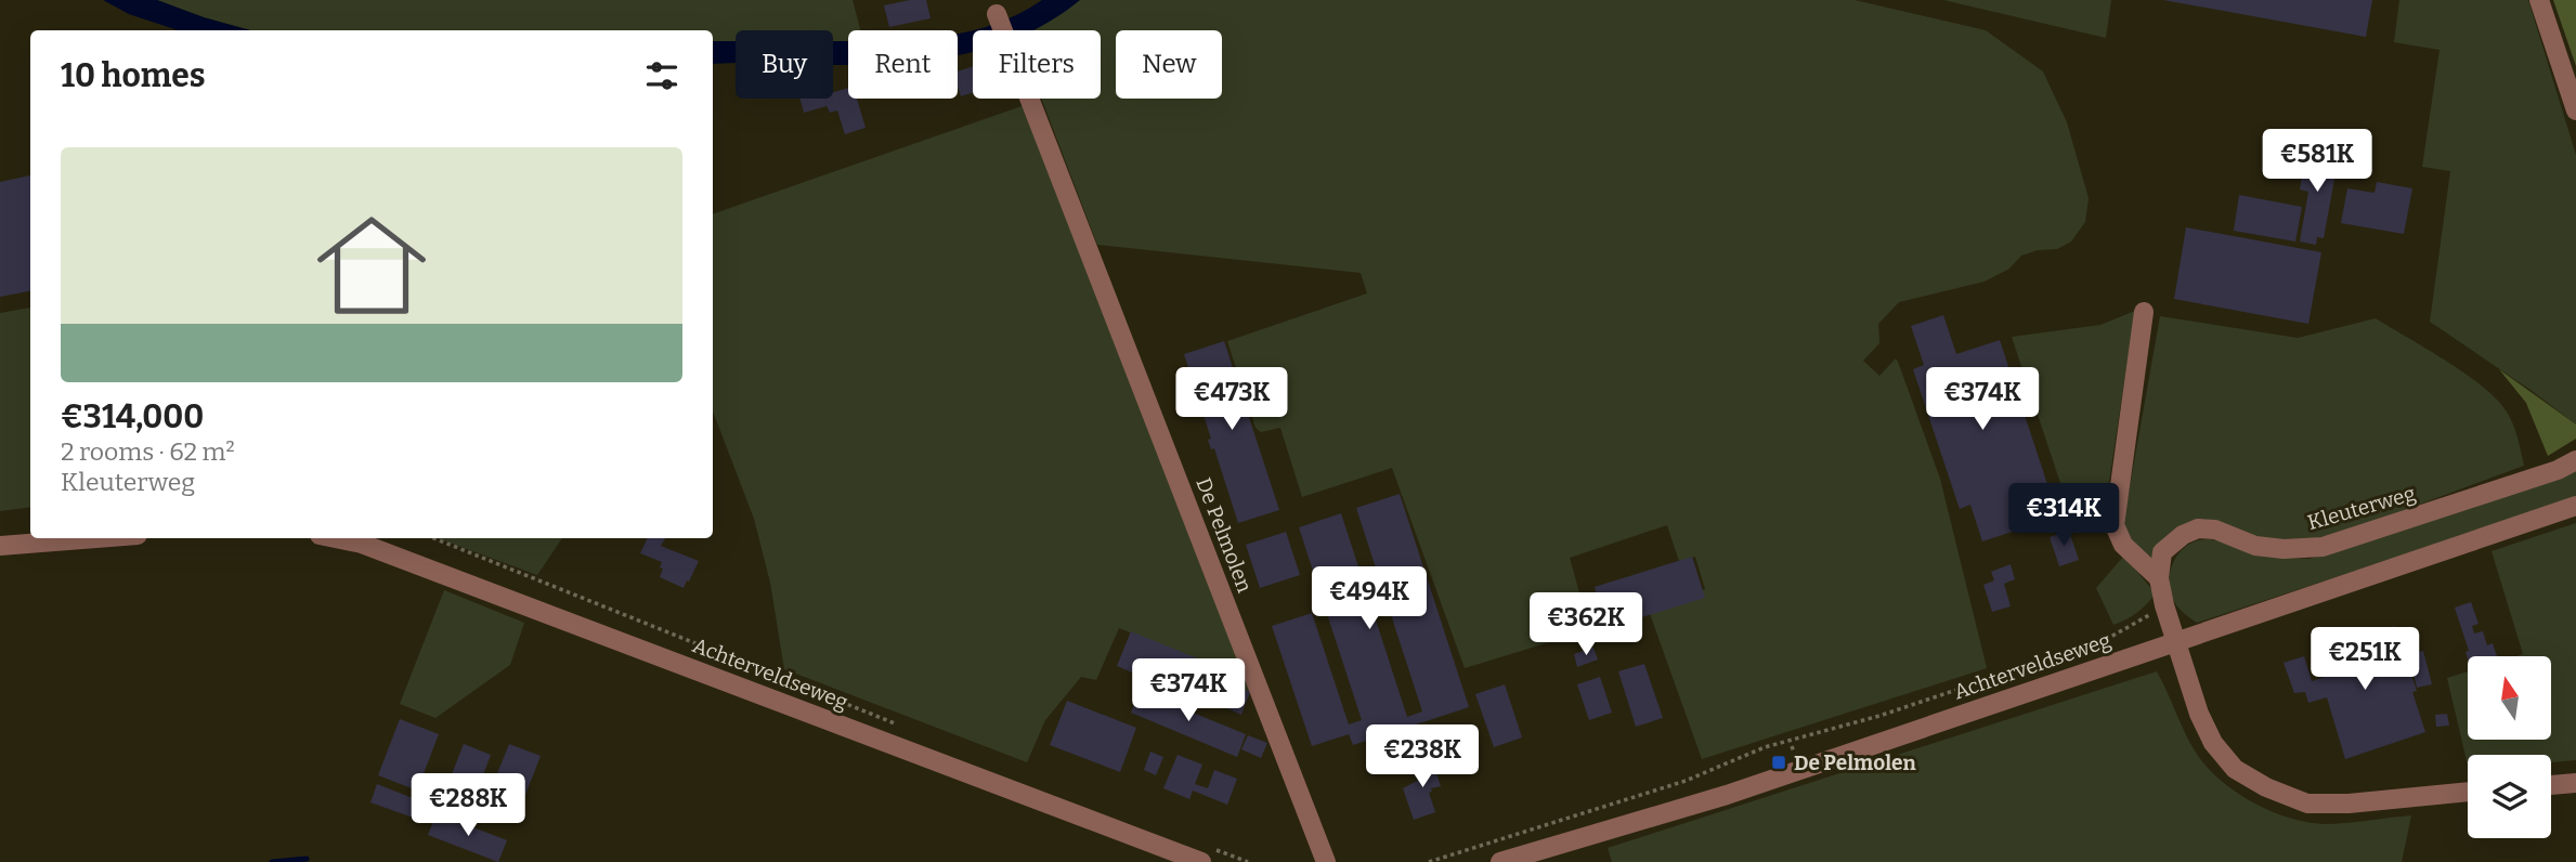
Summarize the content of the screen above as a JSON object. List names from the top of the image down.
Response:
{
  "streets": {
    "street": ["Kleuterweg", "De Pelmolen", "Achterveldseweg"]
  },
  "places": {
    "transit": ["De Pelmolen"]
  },
  "north": "top",
  "page": {
    "chip": [
      "Buy",
      "Rent",
      "Filters",
      "New"
    ],
    "heading": "10 homes",
    "list": [
      {
        "name": "€314,000",
        "note": "2 rooms · 62 m² · Kleuterweg"
      }
    ],
    "price": [
      "€581K",
      "€473K",
      "€374K",
      "€314K",
      "€494K",
      "€362K",
      "€251K",
      "€374K",
      "€238K",
      "€288K"
    ]
  }
}
